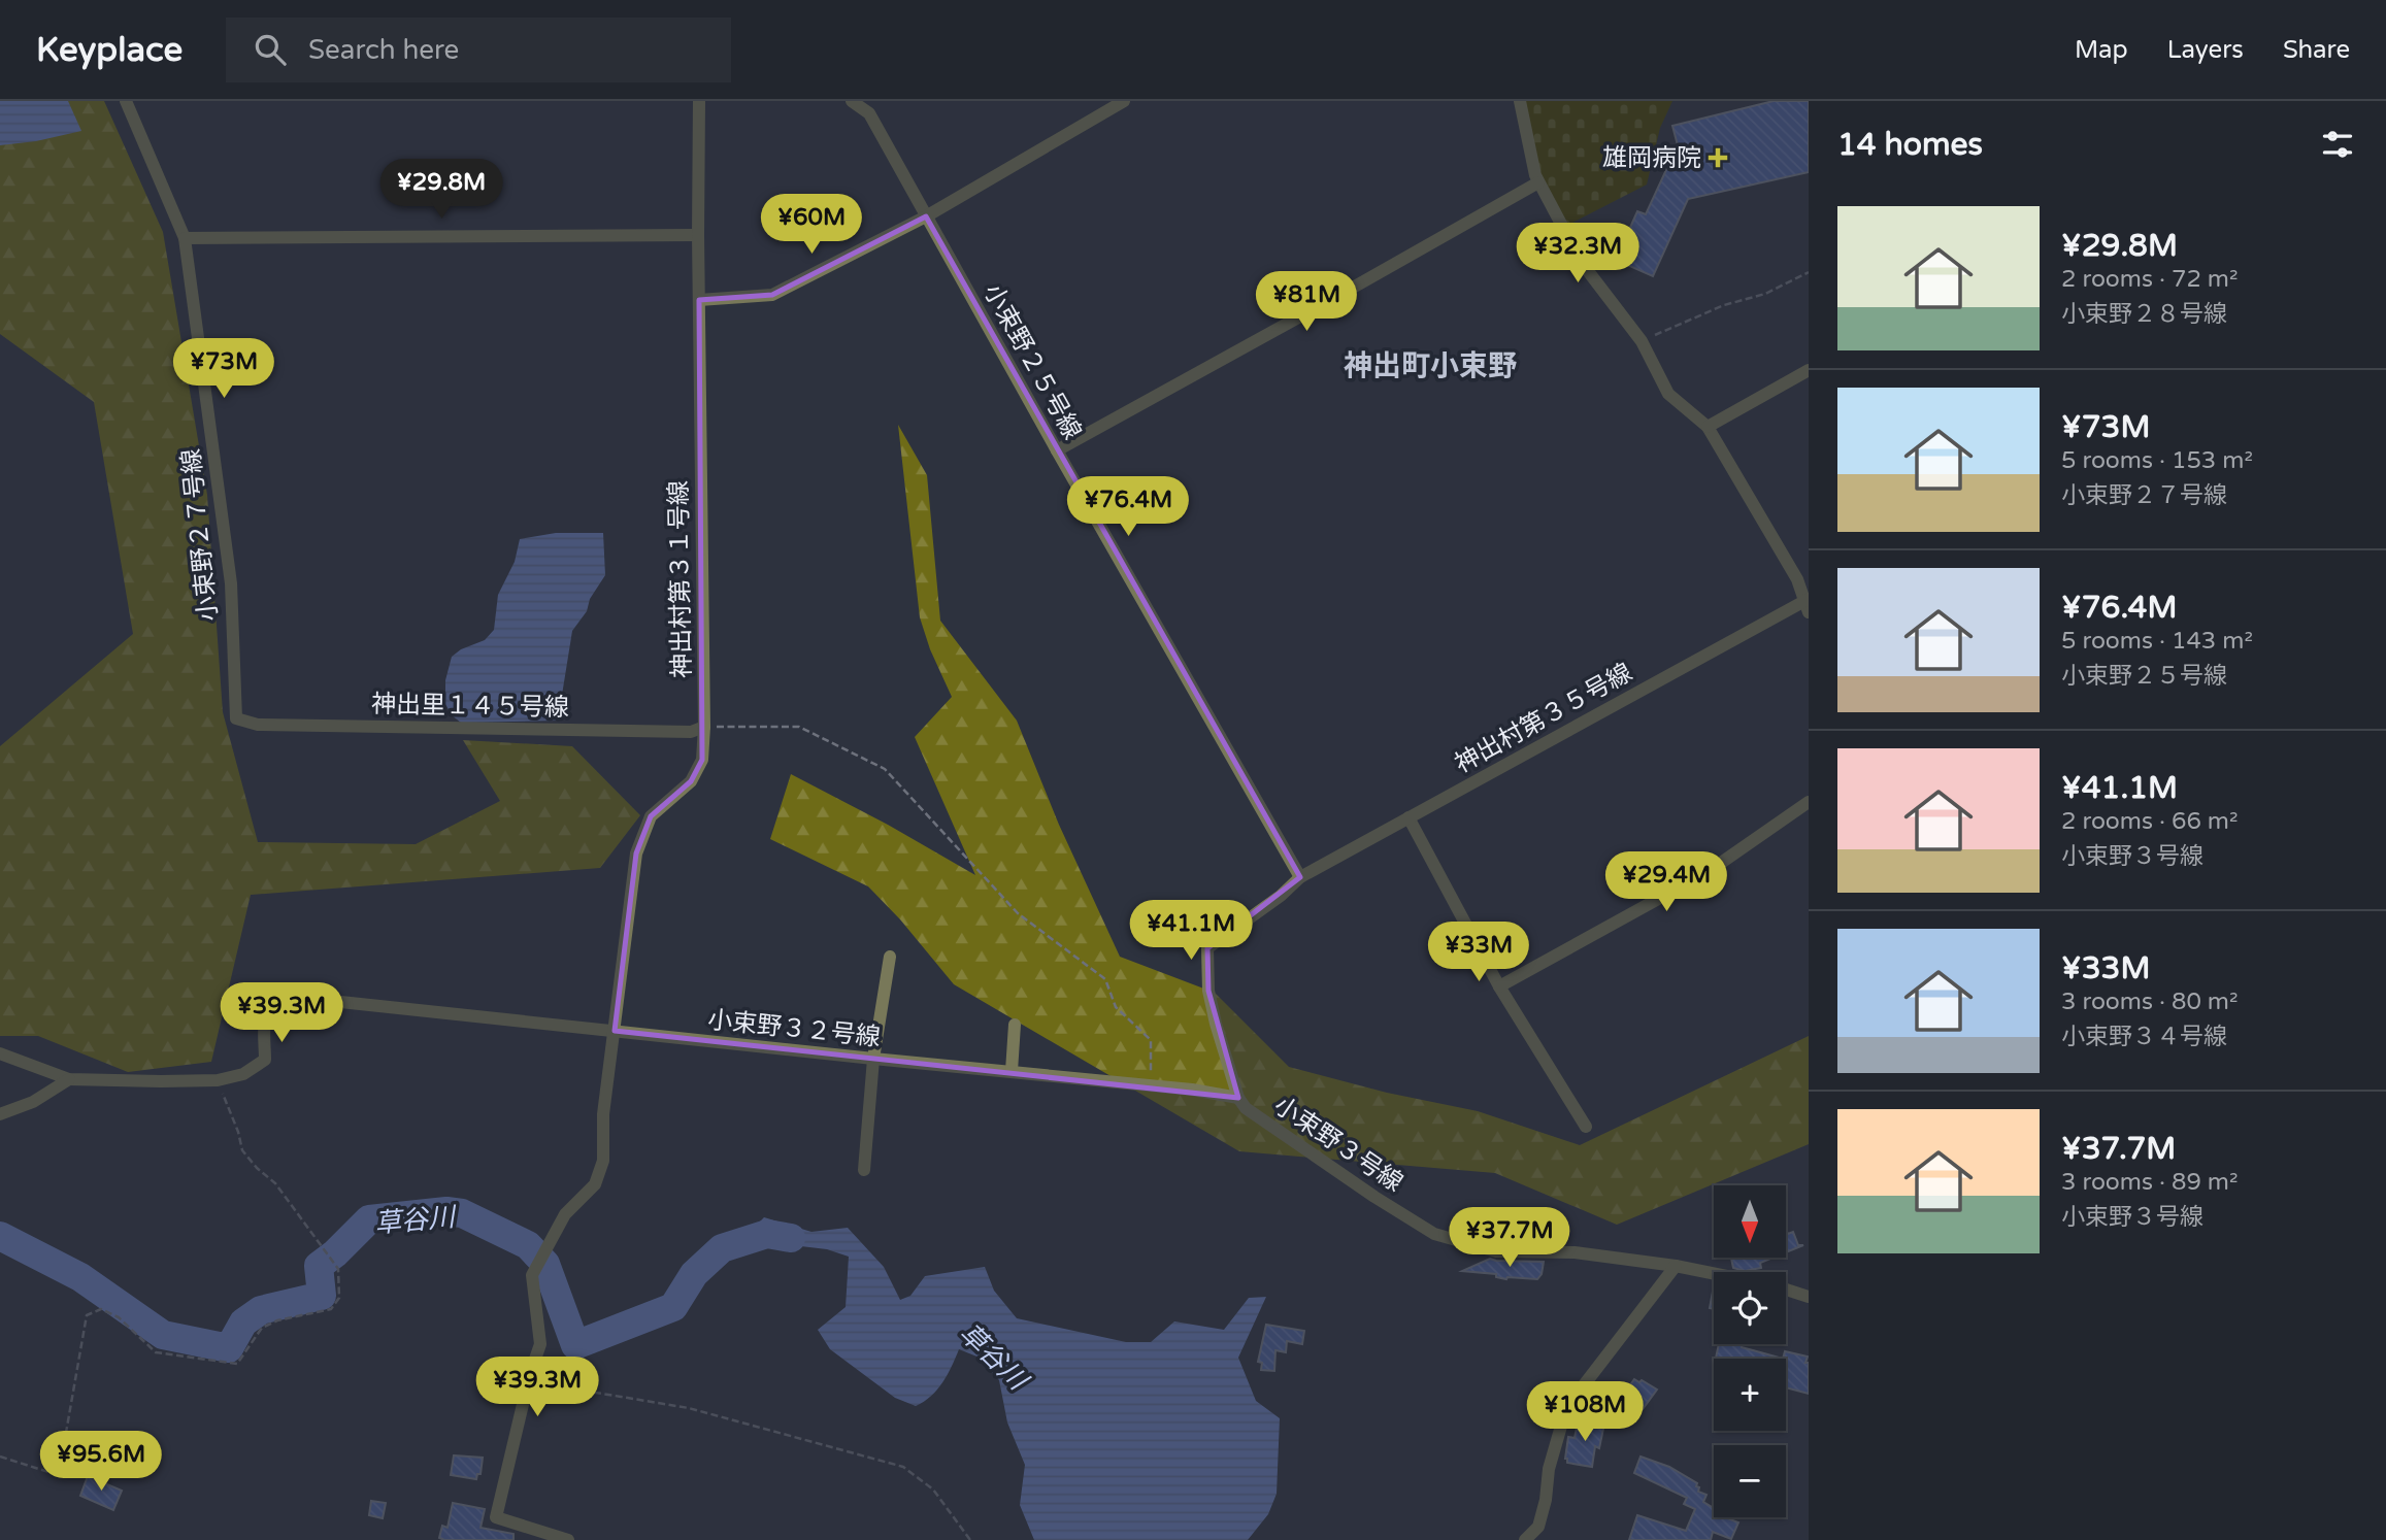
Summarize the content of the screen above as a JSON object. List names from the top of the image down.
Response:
{
  "streets": {
    "street": [
      "小束野２５号線",
      "小束野２７号線",
      "神出村第３１号線",
      "神出里１４５号線",
      "神出村第３５号線",
      "小束野３２号線",
      "小束野３号線"
    ]
  },
  "crossings": [
    ["小束野２５号線", "神出村第３５号線"],
    ["小束野２５号線", "小束野３号線"],
    ["小束野２７号線", "神出里１４５号線"],
    ["神出村第３１号線", "神出里１４５号線"],
    ["神出村第３１号線", "小束野３２号線"],
    ["神出村第３５号線", "小束野３号線"],
    ["小束野３２号線", "小束野３号線"]
  ],
  "districts": ["神出町小束野"],
  "water": ["草谷川"],
  "places": {
    "health": ["雄岡病院"]
  },
  "north": "bottom",
  "page": {
    "header": "Keyplace",
    "search": "Search here",
    "nav": ["Map", "Layers", "Share"],
    "heading": "14 homes",
    "price": [
      "¥29.8M",
      "¥60M",
      "¥32.3M",
      "¥81M",
      "¥73M",
      "¥76.4M",
      "¥29.4M",
      "¥41.1M",
      "¥33M",
      "¥39.3M",
      "¥37.7M",
      "¥39.3M",
      "¥108M",
      "¥95.6M"
    ],
    "list": [
      {
        "name": "¥29.8M",
        "note": "2 rooms · 72 m² · 小束野２８号線"
      },
      {
        "name": "¥73M",
        "note": "5 rooms · 153 m² · 小束野２７号線"
      },
      {
        "name": "¥76.4M",
        "note": "5 rooms · 143 m² · 小束野２５号線"
      },
      {
        "name": "¥41.1M",
        "note": "2 rooms · 66 m² · 小束野３号線"
      },
      {
        "name": "¥33M",
        "note": "3 rooms · 80 m² · 小束野３４号線"
      },
      {
        "name": "¥37.7M",
        "note": "3 rooms · 89 m² · 小束野３号線"
      }
    ],
    "map_buttons": ["+", "−"]
  }
}
